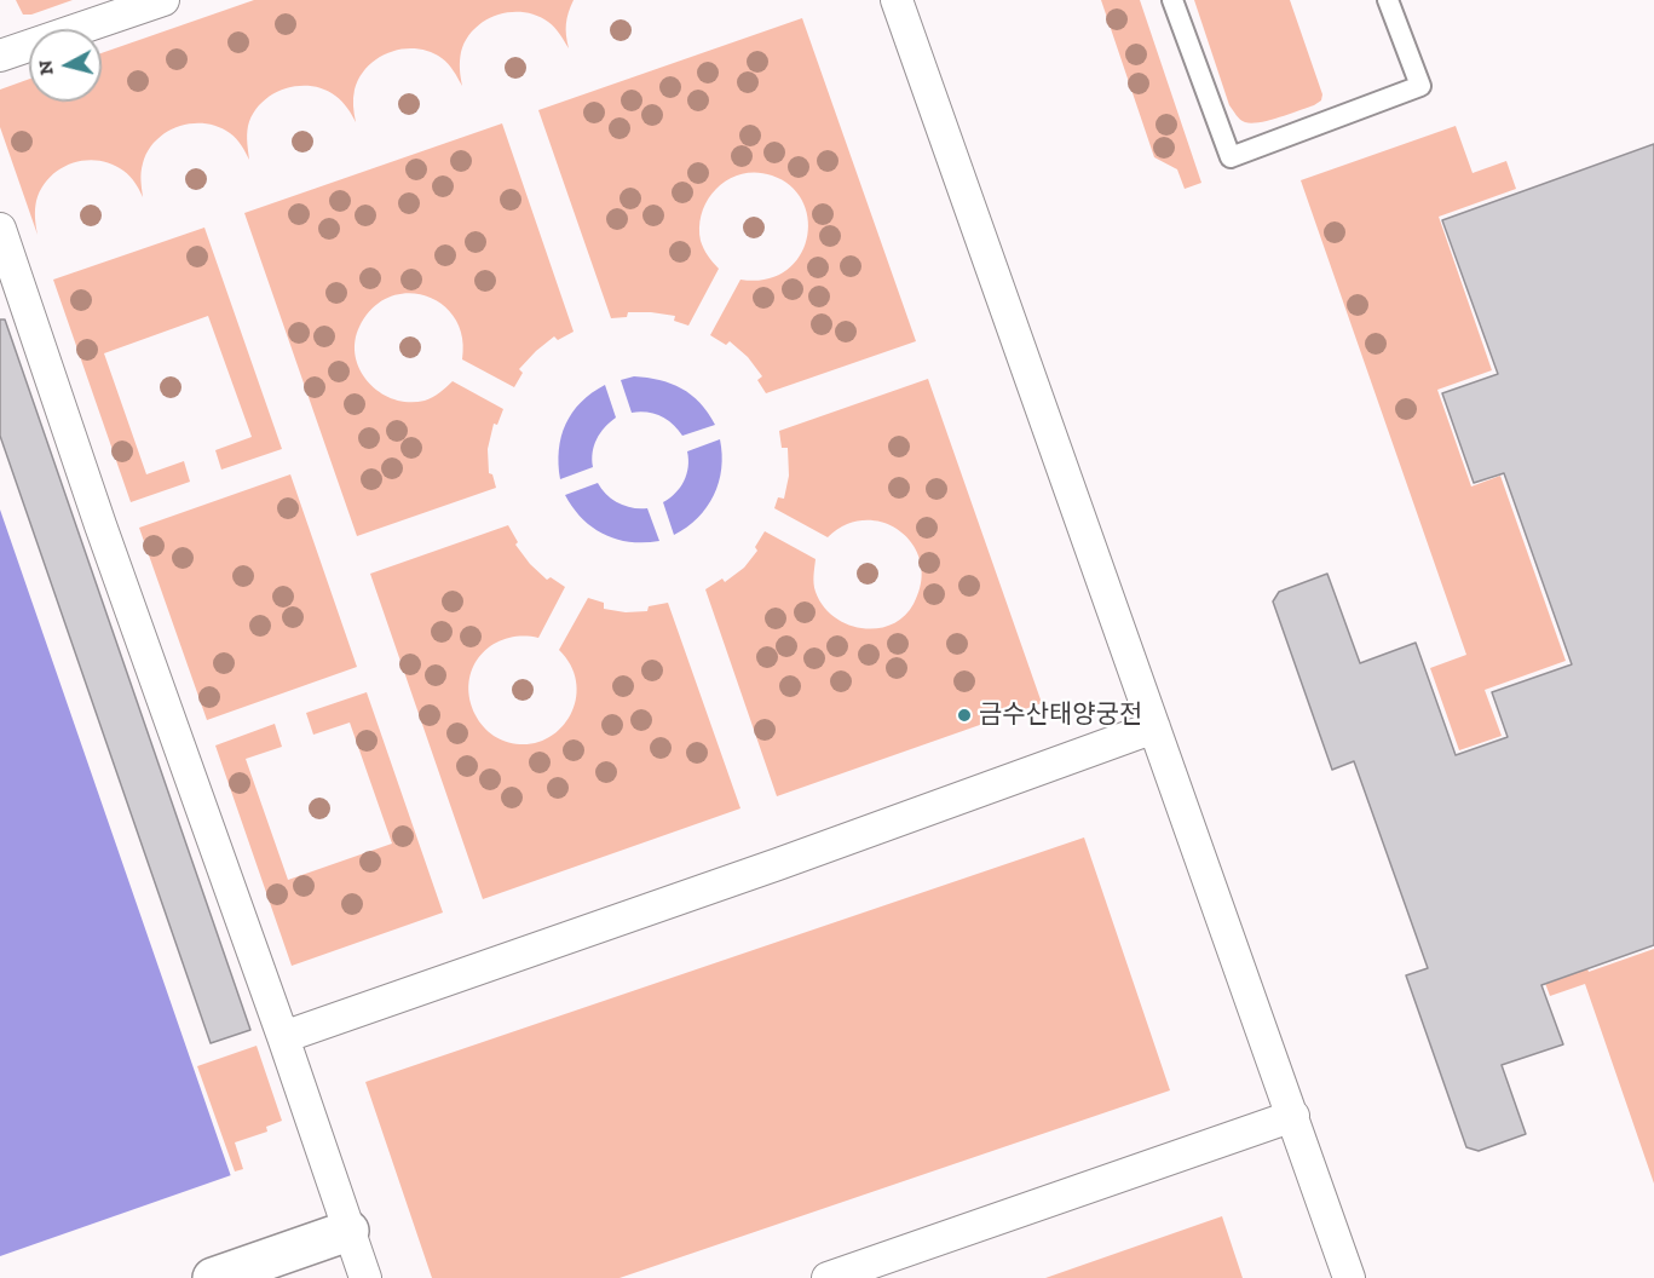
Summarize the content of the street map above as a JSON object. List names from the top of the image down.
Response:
{
  "places": ["금수산태양궁전"],
  "north": "left"
}
